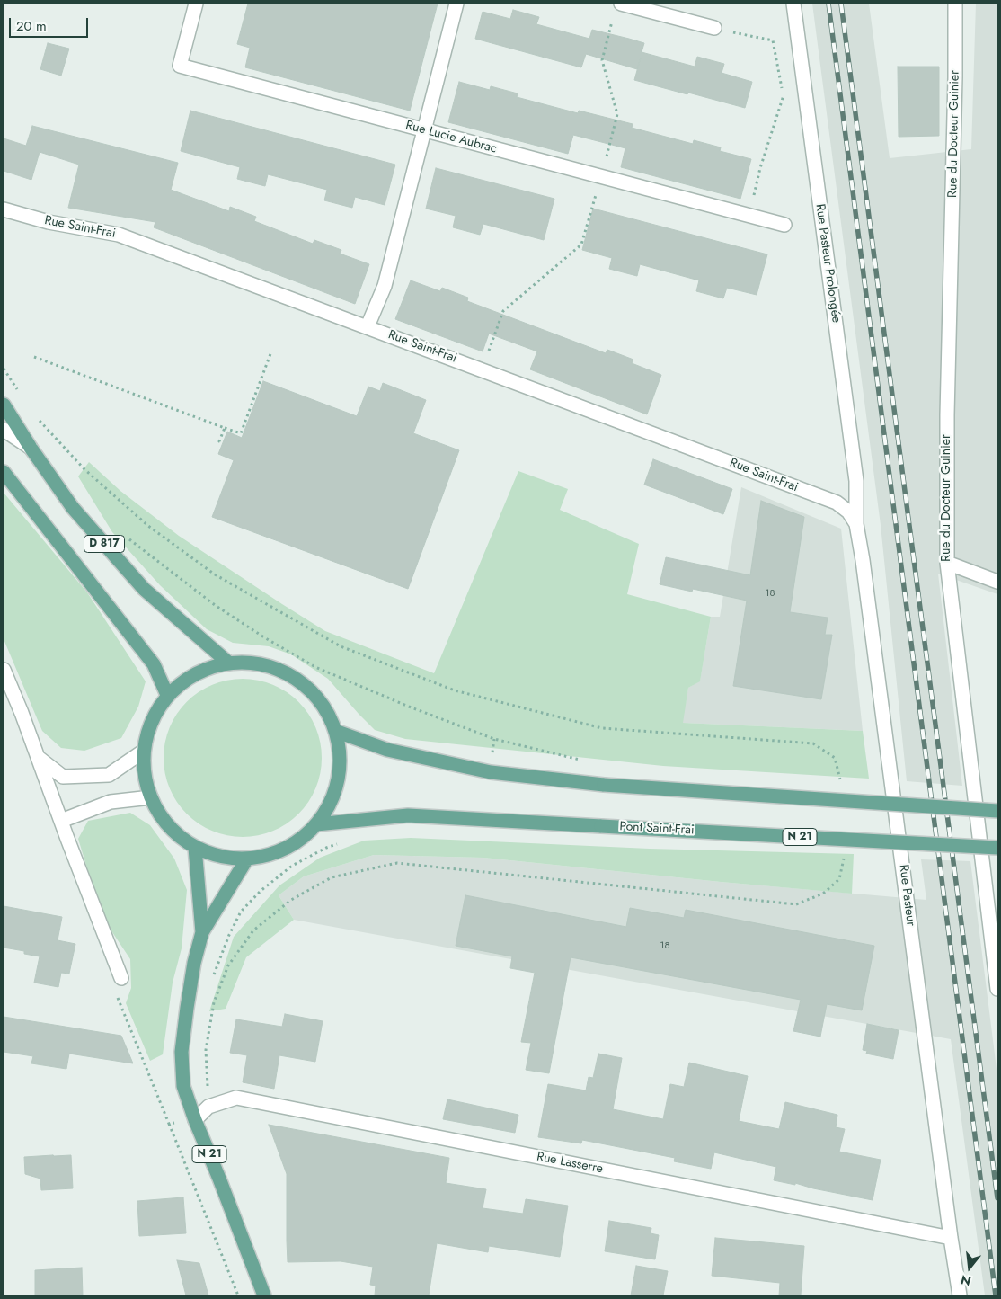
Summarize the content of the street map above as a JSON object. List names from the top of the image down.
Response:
{
  "streets": {
    "main road": ["D 817", "Pont Saint-Frai", "N 21"],
    "street": [
      "Rue du Docteur Guinier",
      "Rue Lucie Aubrac",
      "Rue Saint-Frai",
      "Rue Pasteur Prolongée",
      "Rue Pasteur",
      "Rue Lasserre"
    ]
  },
  "crossings": [
    ["Rue Saint-Frai", "Rue Pasteur Prolongée"],
    ["Rue Saint-Frai", "Rue Pasteur"],
    ["Rue Pasteur Prolongée", "Rue Pasteur"],
    ["N 21", "Rue Lasserre"],
    ["Rue Pasteur", "Rue Lasserre"]
  ],
  "house_numbers": ["18", "18"],
  "scale_bar": "20 m",
  "north": "bottom"
}
